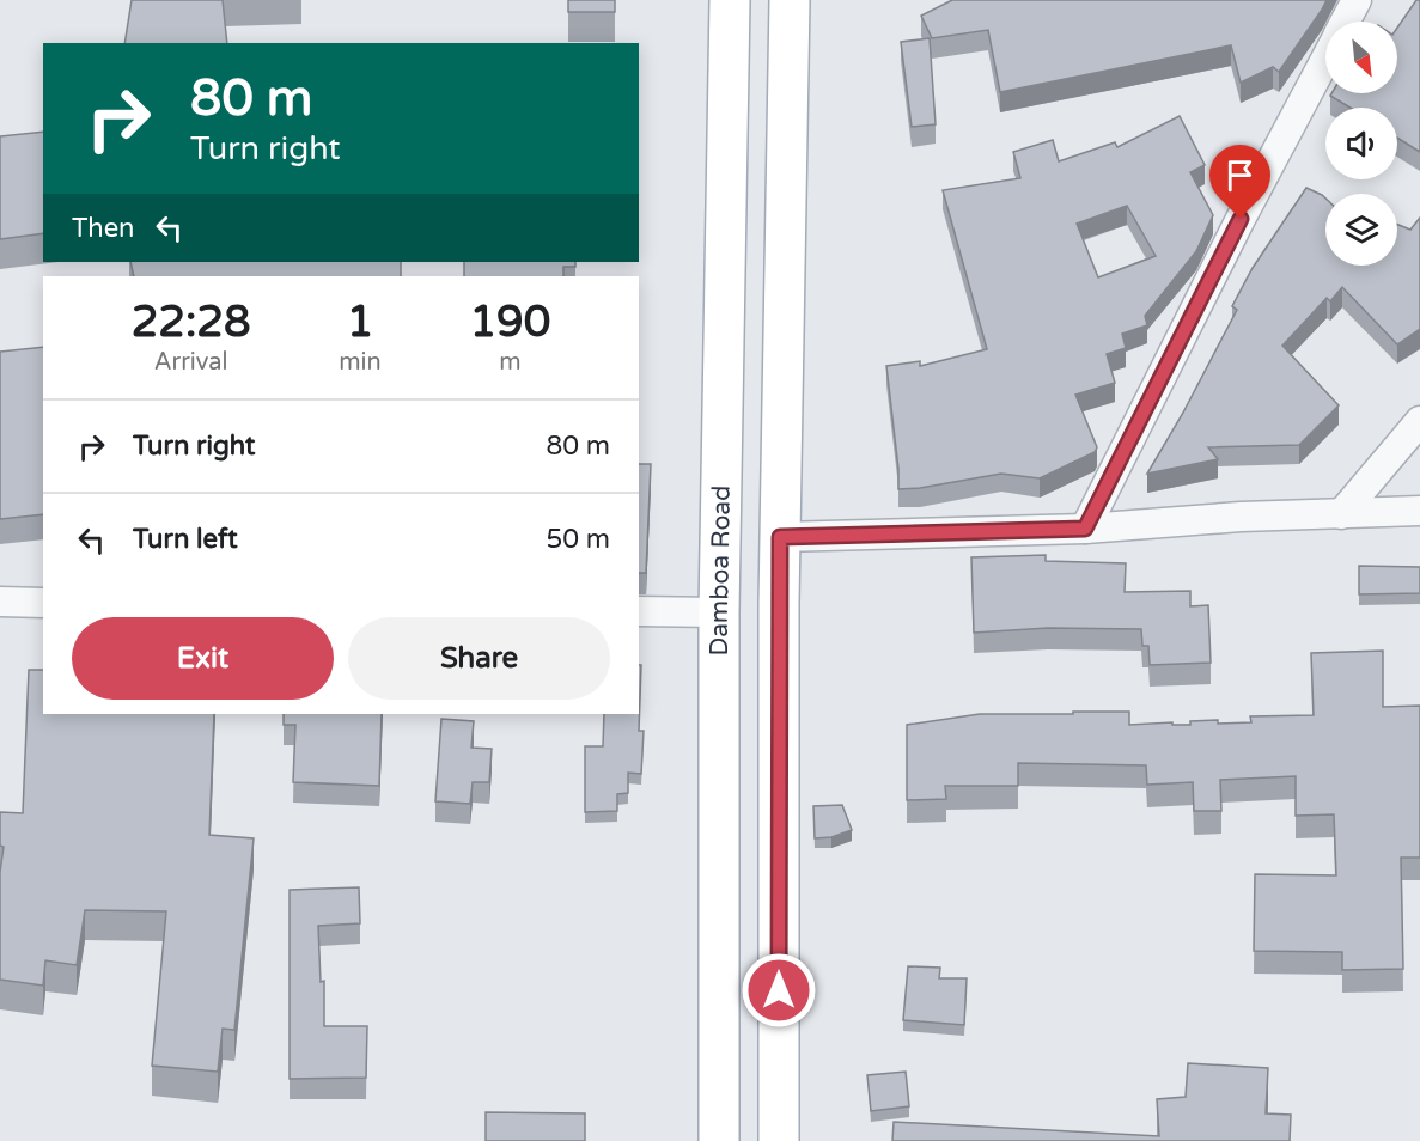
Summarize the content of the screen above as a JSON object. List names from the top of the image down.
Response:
{
  "streets": {
    "main road": ["Damboa Road"]
  },
  "north": "bottom right",
  "page": {
    "turn": ["80 m", "Turn right"],
    "then": "Then",
    "eta": [
      "22:28",
      "Arrival",
      "1",
      "min",
      "190",
      "m"
    ],
    "list": [
      {
        "name": "Turn right",
        "value": "80 m"
      },
      {
        "name": "Turn left",
        "value": "50 m"
      }
    ],
    "buttons": ["Exit", "Share"]
  }
}
